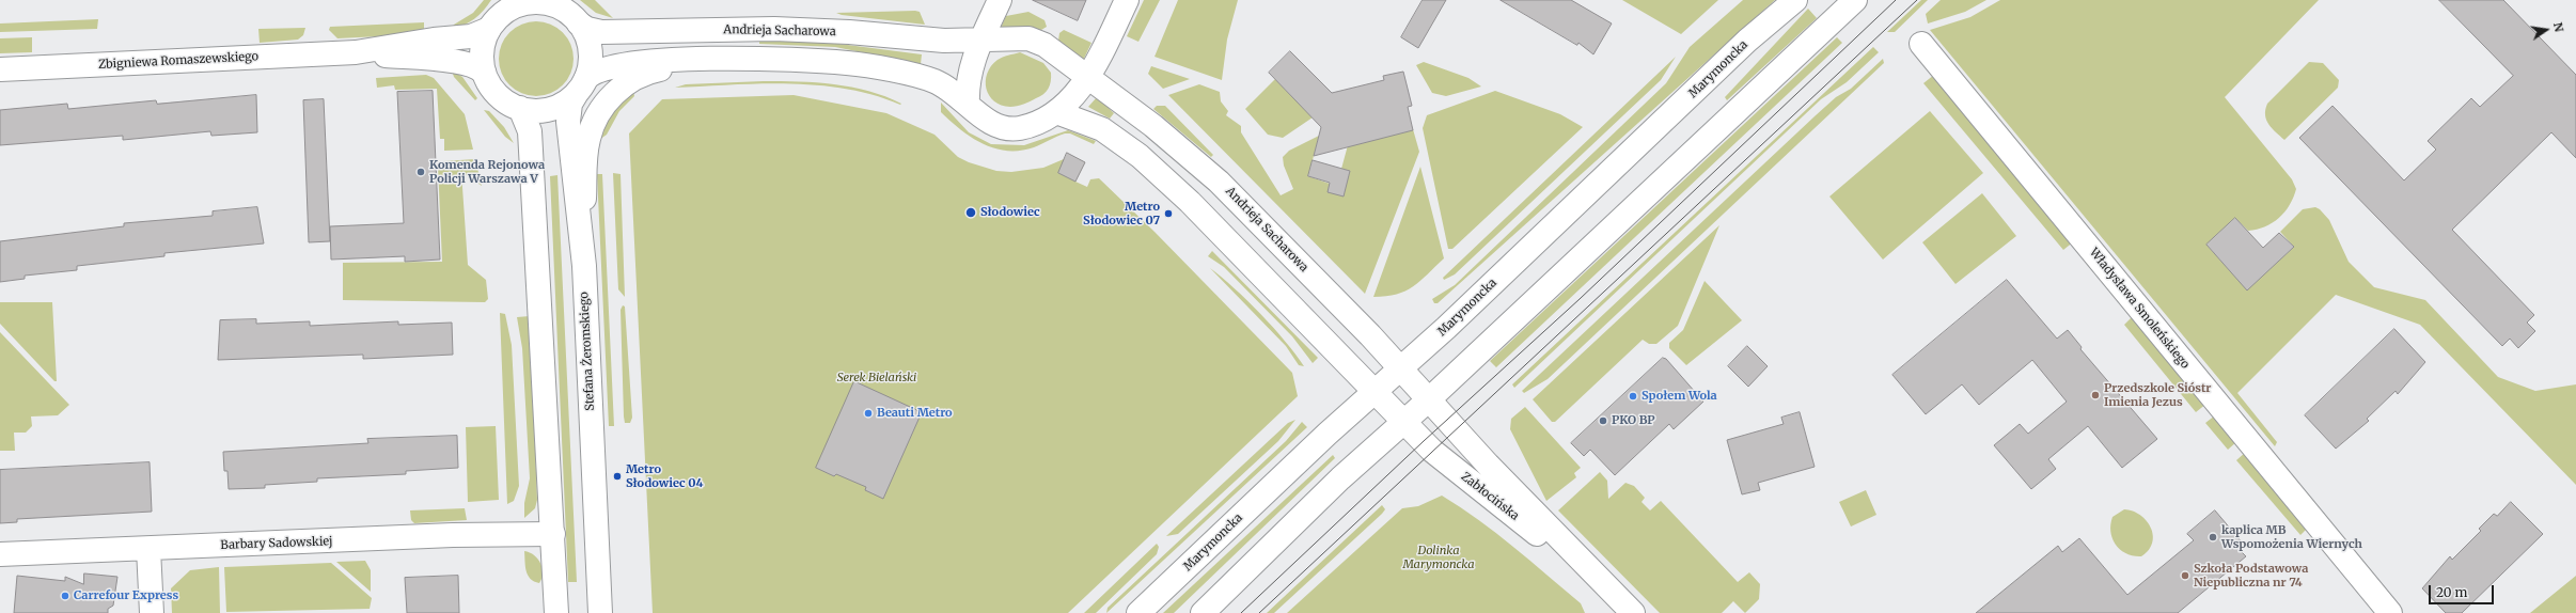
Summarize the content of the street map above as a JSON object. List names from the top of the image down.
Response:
{
  "streets": {
    "street": [
      "Andrieja Sacharowa",
      "Zbigniewa Romaszewskiego",
      "Marymoncka",
      "Władysława Smoleńskiego",
      "Stefana Żeromskiego",
      "Zabłocińska",
      "Barbary Sadowskiej"
    ]
  },
  "crossings": [
    ["Andrieja Sacharowa", "Zbigniewa Romaszewskiego"],
    ["Andrieja Sacharowa", "Marymoncka"],
    ["Andrieja Sacharowa", "Stefana Żeromskiego"],
    ["Andrieja Sacharowa", "Zabłocińska"],
    ["Zbigniewa Romaszewskiego", "Stefana Żeromskiego"]
  ],
  "parks": ["Serek Bielański", "Dolinka Marymoncka"],
  "places": [
    "Komenda Rejonowa Policji Warszawa V",
    "Słodowiec",
    "Metro Słodowiec 07",
    "Przedszkole Sióstr Imienia Jezus",
    "Społem Wola",
    "Beauti Metro",
    "PKO BP",
    "Metro Słodowiec 04",
    "kaplica MB Wspomożenia Wiernych",
    "Szkoła Podstawowa Niepubliczna nr 74",
    "Carrefour Express"
  ],
  "scale_bar": "20 m",
  "north": "right"
}
